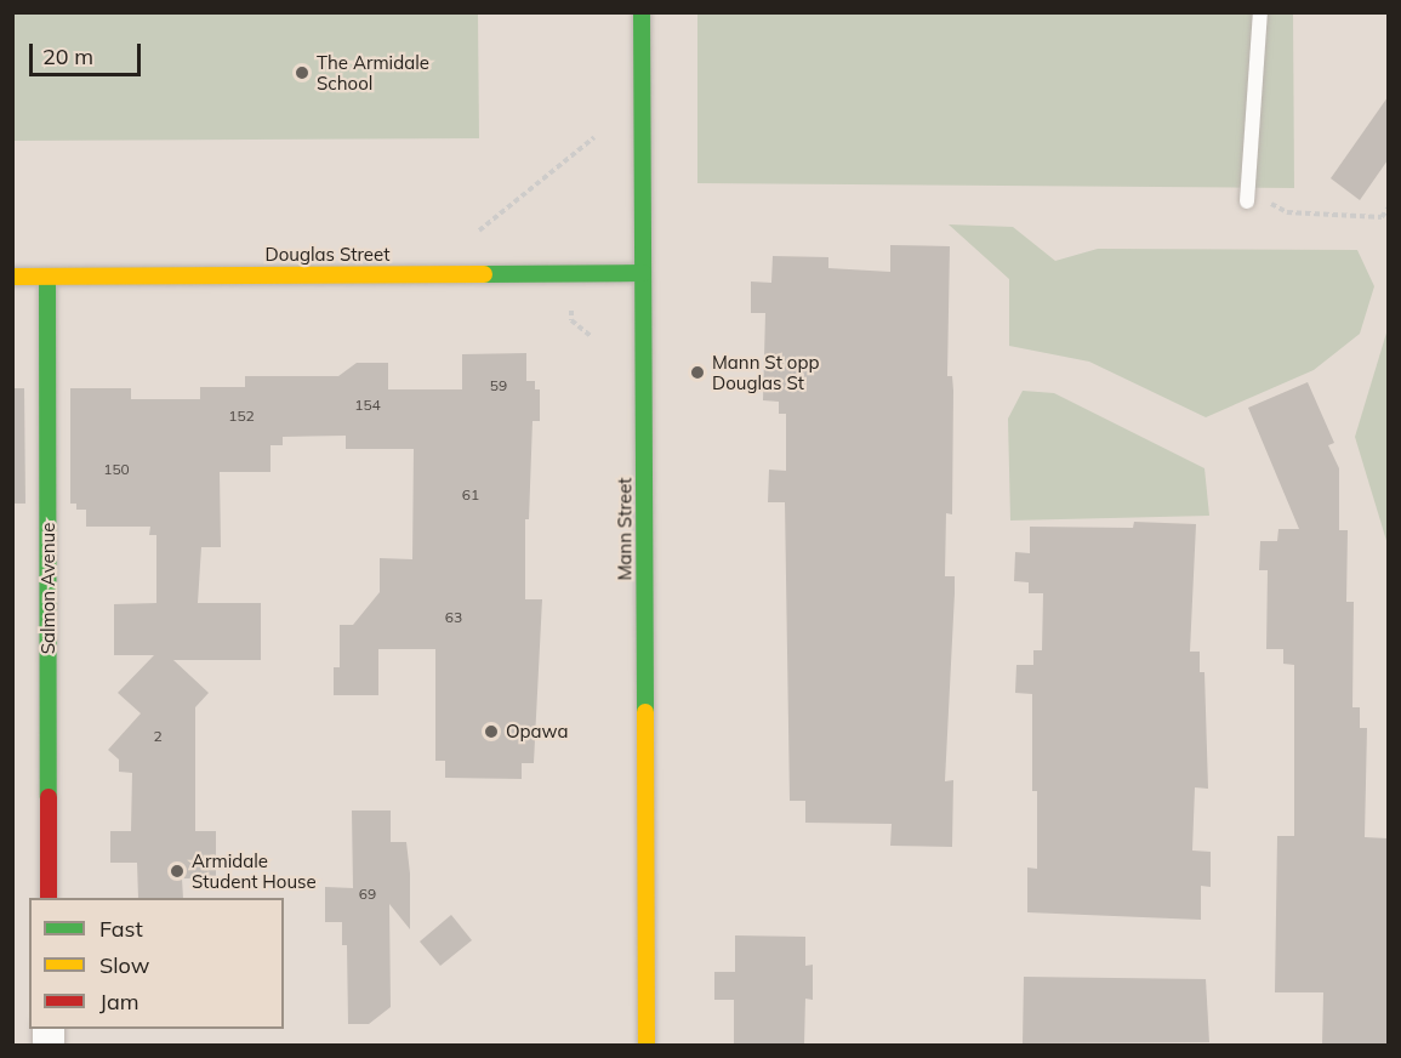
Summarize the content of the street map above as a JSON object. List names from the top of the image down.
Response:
{
  "streets": {
    "street": ["Douglas Street", "Mann Street", "Salmon Avenue"]
  },
  "crossings": [
    ["Douglas Street", "Mann Street"],
    ["Douglas Street", "Salmon Avenue"]
  ],
  "places": [
    "The Armidale School",
    "Mann St opp Douglas St",
    "Opawa",
    "Armidale Student House"
  ],
  "house_numbers": [
    "59",
    "154",
    "152",
    "150",
    "61",
    "63",
    "2",
    "69"
  ],
  "legend": ["Fast", "Slow", "Jam"],
  "scale_bar": "20 m"
}
